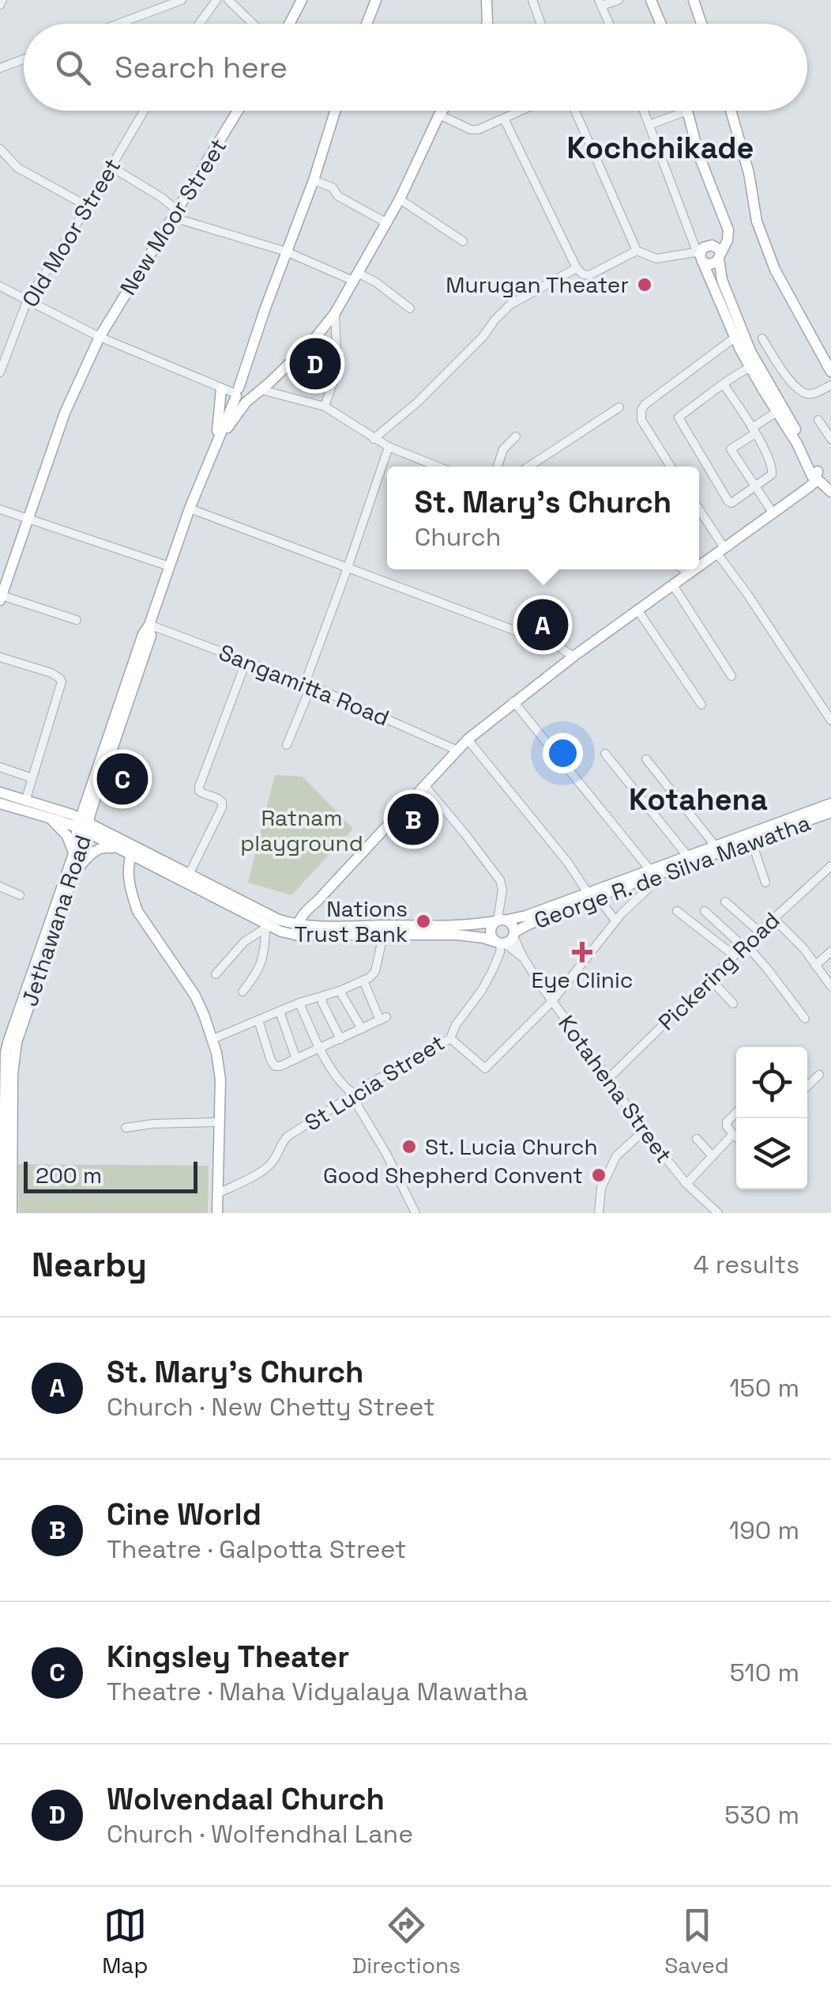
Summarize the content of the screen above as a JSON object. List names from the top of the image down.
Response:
{
  "streets": {
    "main road": ["New Moor Street", "George R. de Silva Mawatha", "Jethawana Road"],
    "street": [
      "Old Moor Street",
      "Sangamitta Road",
      "Pickering Road",
      "St Lucia Street",
      "Kotahena Street"
    ]
  },
  "crossings": [
    ["George R. de Silva Mawatha", "Jethawana Road"],
    ["George R. de Silva Mawatha", "St Lucia Street"],
    ["George R. de Silva Mawatha", "Kotahena Street"],
    ["Pickering Road", "Kotahena Street"],
    ["St Lucia Street", "Kotahena Street"]
  ],
  "districts": ["Kochchikade", "Kotahena"],
  "parks": ["Ratnam playground"],
  "places": {
    "other": [
      "Murugan Theater",
      "Nations Trust Bank",
      "St. Lucia Church",
      "Good Shepherd Convent"
    ],
    "health": ["Eye Clinic"]
  },
  "scale_bar": "200 m",
  "page": {
    "search": "Search here",
    "pins": [
      "D",
      "A",
      "C",
      "B"
    ],
    "popup": ["St. Mary's Church", "Church"],
    "scale": "200 m",
    "heading": ["Nearby", "4 results"],
    "list": [
      {
        "mark": "A",
        "name": "St. Mary's Church",
        "note": "Church · New Chetty Street",
        "value": "150 m"
      },
      {
        "mark": "B",
        "name": "Cine World",
        "note": "Theatre · Galpotta Street",
        "value": "190 m"
      },
      {
        "mark": "C",
        "name": "Kingsley Theater",
        "note": "Theatre · Maha Vidyalaya Mawatha",
        "value": "510 m"
      },
      {
        "mark": "D",
        "name": "Wolvendaal Church",
        "note": "Church · Wolfendhal Lane",
        "value": "530 m"
      }
    ],
    "nav": ["Map", "Directions", "Saved"]
  }
}
